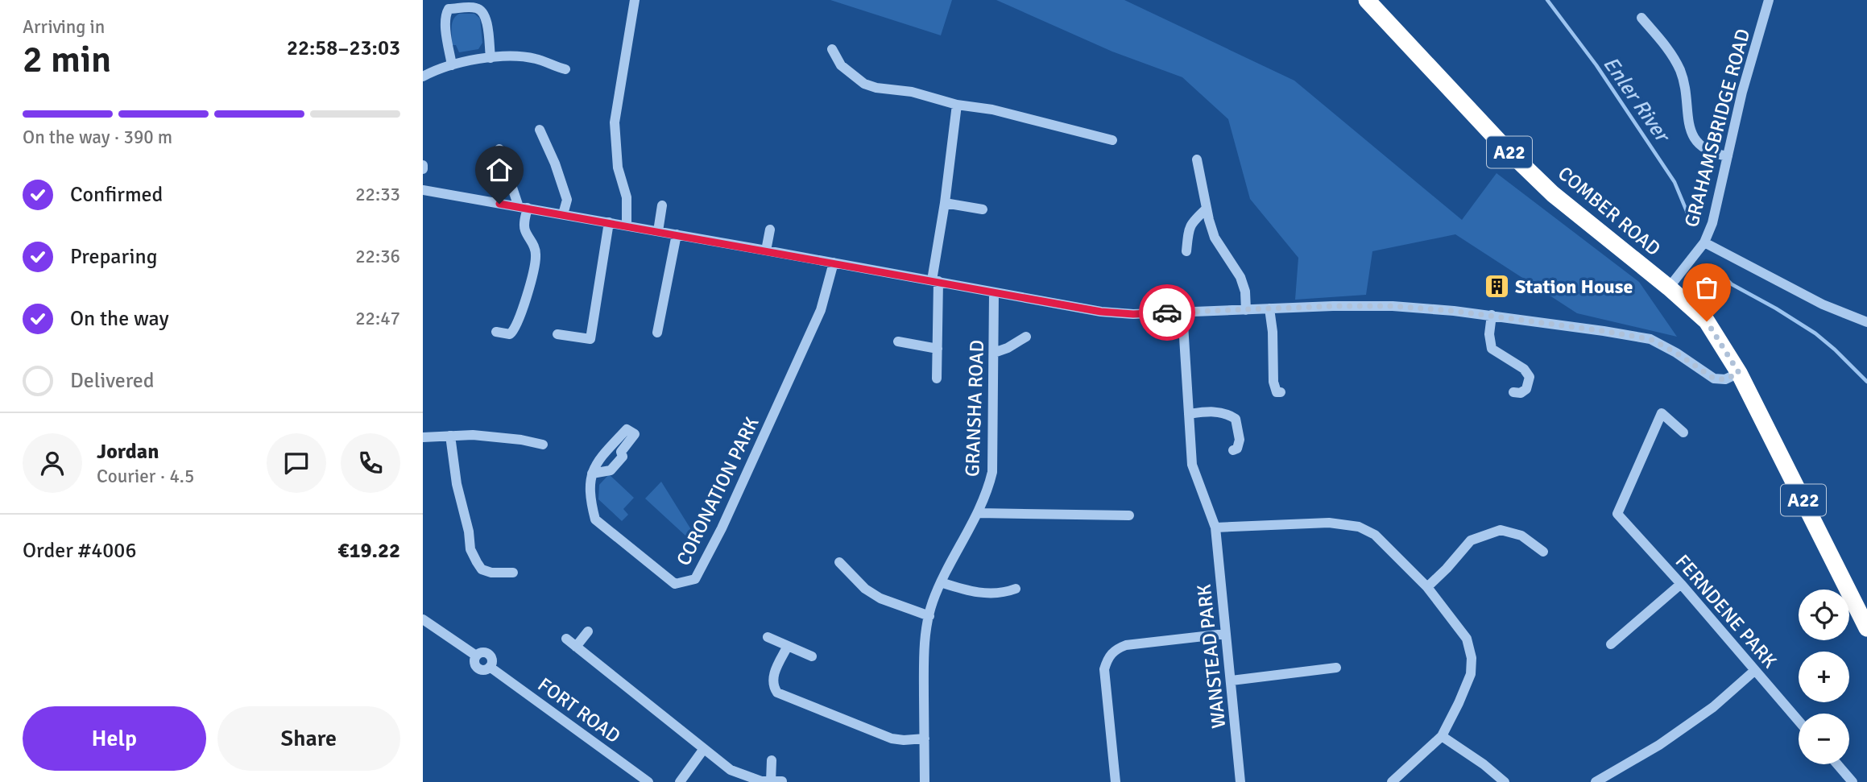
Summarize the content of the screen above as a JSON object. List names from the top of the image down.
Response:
{
  "streets": {
    "highway": ["A22", "COMBER ROAD"],
    "street": [
      "GRAHAMSBRIDGE ROAD",
      "GRANSHA ROAD",
      "CORONATION PARK",
      "FERNDENE PARK",
      "WANSTEAD PARK",
      "FORT ROAD"
    ]
  },
  "crossings": [
    ["GRAHAMSBRIDGE ROAD", "COMBER ROAD"]
  ],
  "water": ["Enler River"],
  "places": {
    "building": ["Station House"]
  },
  "page": {
    "heading": ["2 min", "Arriving in", "22:58–23:03"],
    "panel": [
      "Jordan",
      "Courier · 4.5",
      "Order #4006",
      "€19.22"
    ],
    "bar": "On the way · 390 m",
    "list": [
      ["Confirmed", "22:33"],
      ["Preparing", "22:36"],
      ["On the way", "22:47"],
      "Delivered"
    ],
    "map_buttons": ["+", "−"],
    "buttons": ["Help", "Share"]
  }
}
